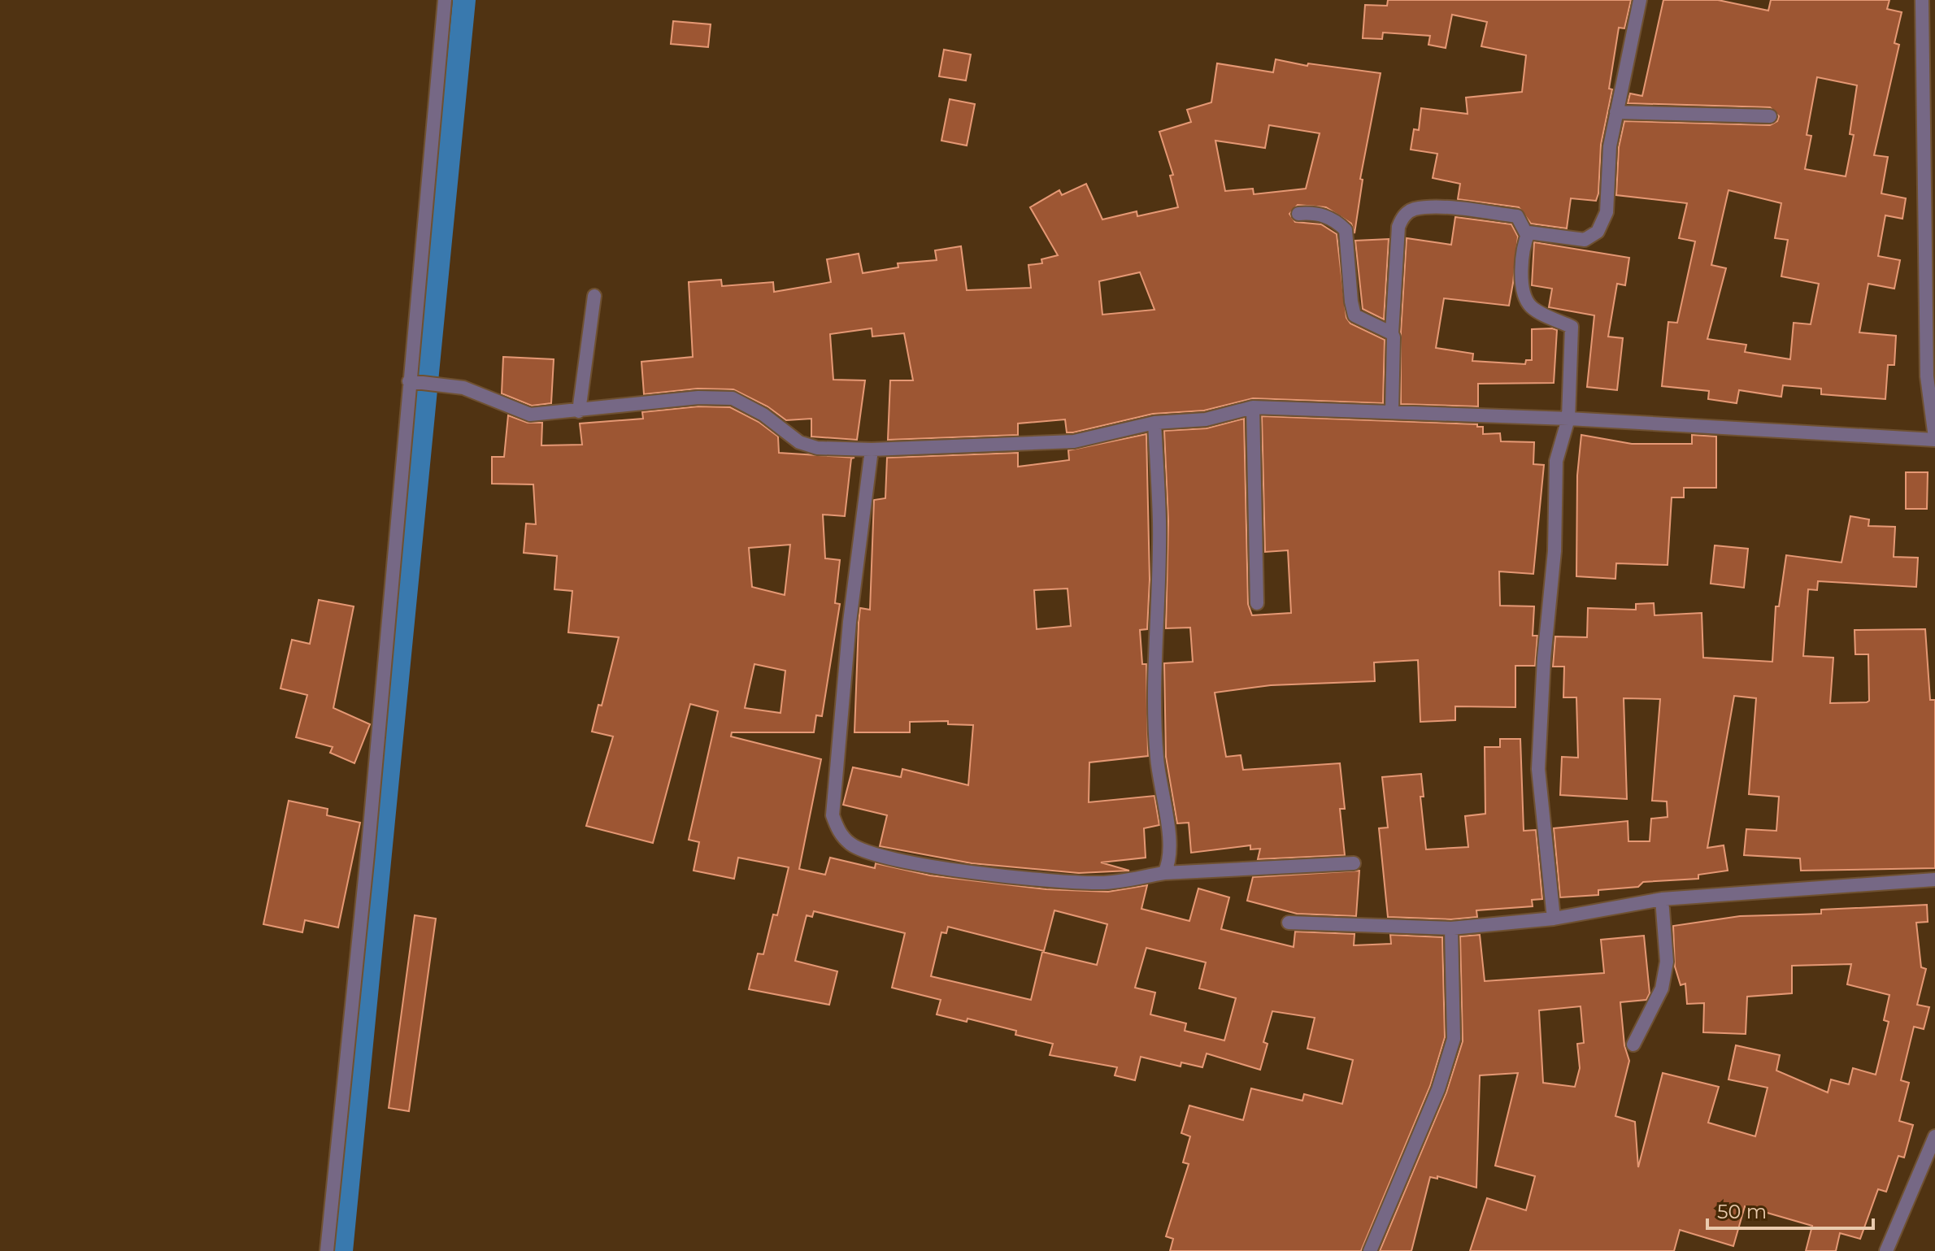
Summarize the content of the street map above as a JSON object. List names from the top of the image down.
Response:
{
  "scale_bar": "50 m"
}
